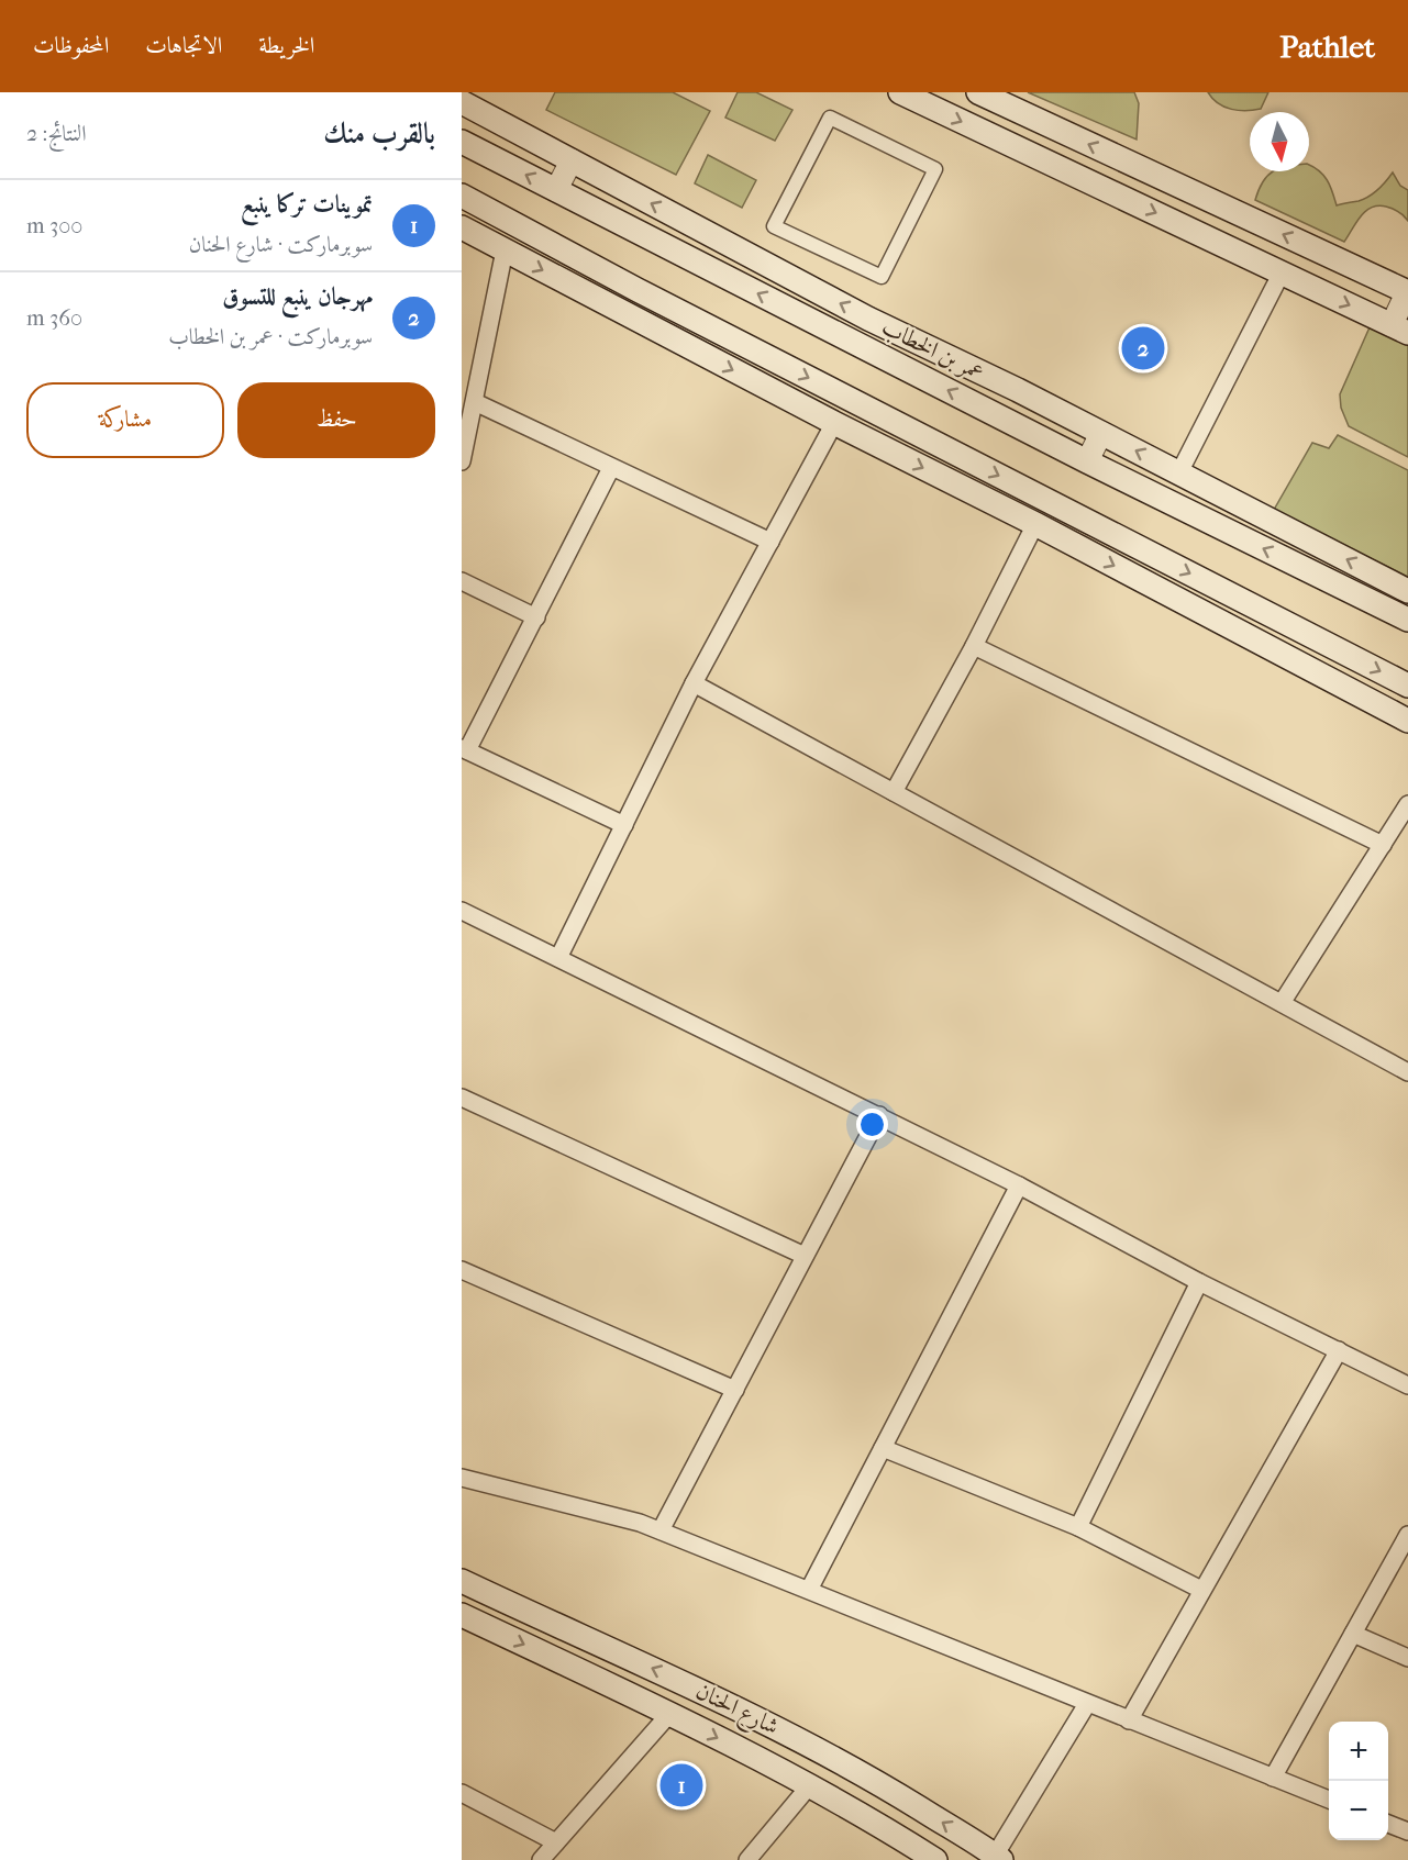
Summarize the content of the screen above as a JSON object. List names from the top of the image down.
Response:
{
  "streets": {
    "main road": ["عمر بن الخطاب", "شارع الحنان"]
  },
  "north": "bottom",
  "page": {
    "header": "Pathlet",
    "nav": ["الخريطة", "الاتجاهات", "المحفوظات"],
    "heading": ["بالقرب منك", "النتائج: 2"],
    "list": [
      {
        "mark": "1",
        "name": "تموينات تركا ينبع",
        "note": "سوبرماركت · شارع الحنان",
        "value": "300 m"
      },
      {
        "mark": "2",
        "name": "مهرجان ينبع للتسوق",
        "note": "سوبرماركت · عمر بن الخطاب",
        "value": "360 m"
      }
    ],
    "pins": ["2", "1"],
    "buttons": ["حفظ", "مشاركة"],
    "map_buttons": ["+", "−"]
  }
}
